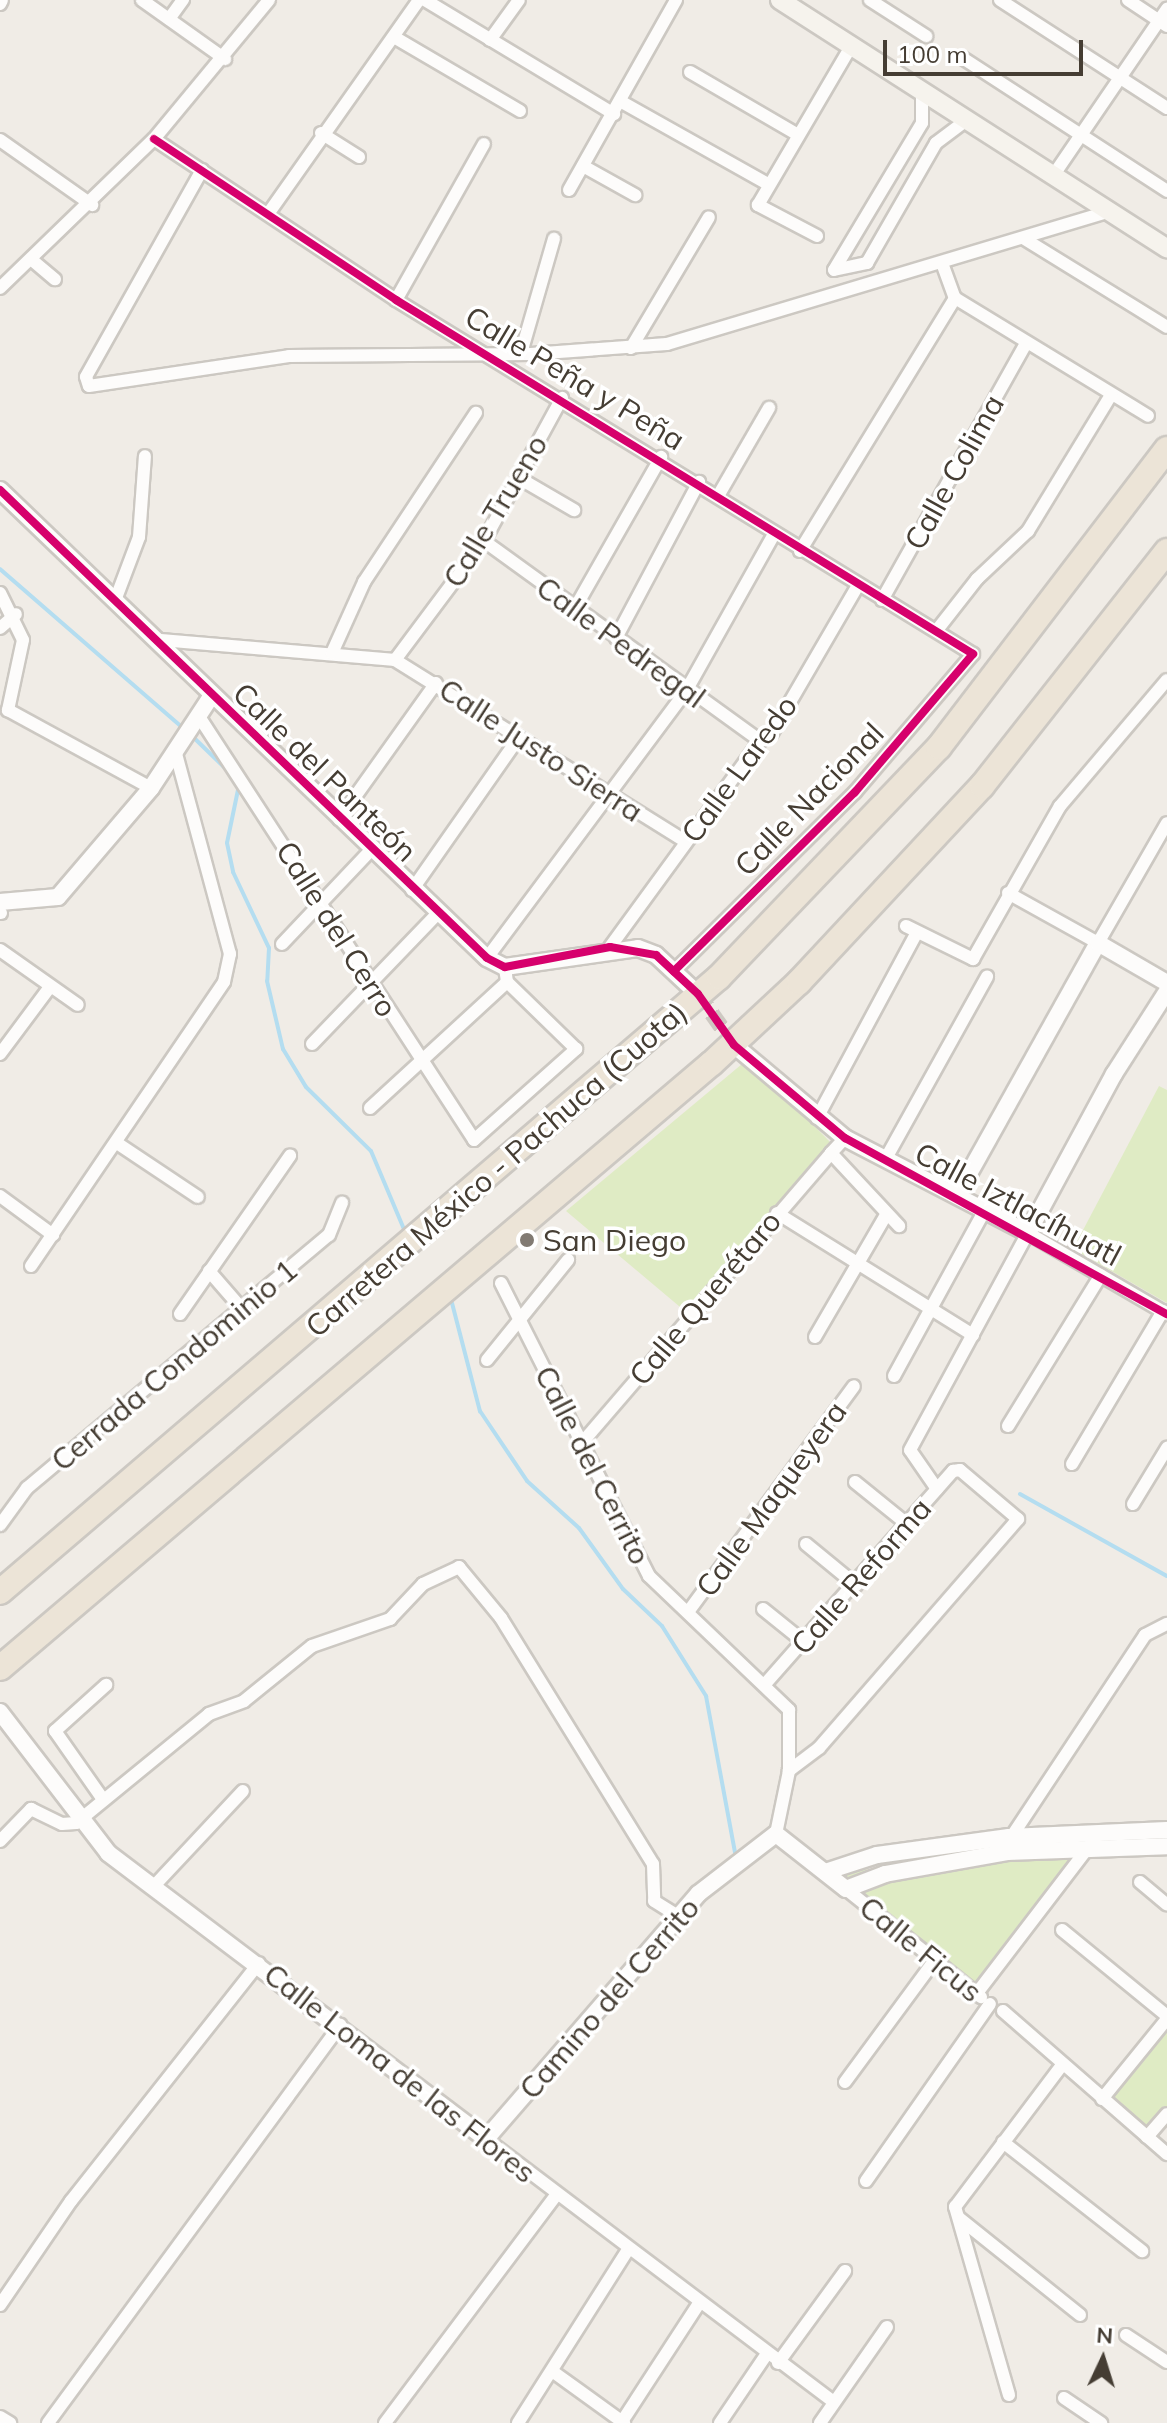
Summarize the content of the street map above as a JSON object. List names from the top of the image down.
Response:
{
  "streets": {
    "highway": ["Carretera México - Pachuca (Cuota)"],
    "street": [
      "Calle Peña y Peña",
      "Calle Colima",
      "Calle Trueno",
      "Calle Pedregal",
      "Calle Justo Sierra",
      "Calle Laredo",
      "Calle del Panteón",
      "Calle Nacional",
      "Calle del Cerro",
      "Calle Iztlacíhuatl",
      "Calle Querétaro",
      "Cerrada Condominio 1",
      "Calle del Cerrito",
      "Calle Maqueyera",
      "Calle Reforma",
      "Calle Ficus",
      "Camino del Cerrito",
      "Calle Loma de las Flores"
    ]
  },
  "crossings": [
    ["Calle Peña y Peña", "Calle Colima"],
    ["Calle Peña y Peña", "Calle Trueno"],
    ["Calle Peña y Peña", "Calle Laredo"],
    ["Calle Peña y Peña", "Calle Nacional"],
    ["Calle Trueno", "Calle Pedregal"],
    ["Calle Trueno", "Calle Justo Sierra"],
    ["Calle Pedregal", "Calle Laredo"],
    ["Calle Justo Sierra", "Calle Laredo"],
    ["Calle del Panteón", "Calle del Cerro"],
    ["Calle Iztlacíhuatl", "Calle Querétaro"],
    ["Calle Querétaro", "Calle del Cerrito"],
    ["Calle del Cerrito", "Calle Maqueyera"],
    ["Calle del Cerrito", "Calle Reforma"],
    ["Calle del Cerrito", "Camino del Cerrito"],
    ["Camino del Cerrito", "Calle Loma de las Flores"]
  ],
  "places": ["San Diego"],
  "scale_bar": "100 m",
  "north": "top"
}
